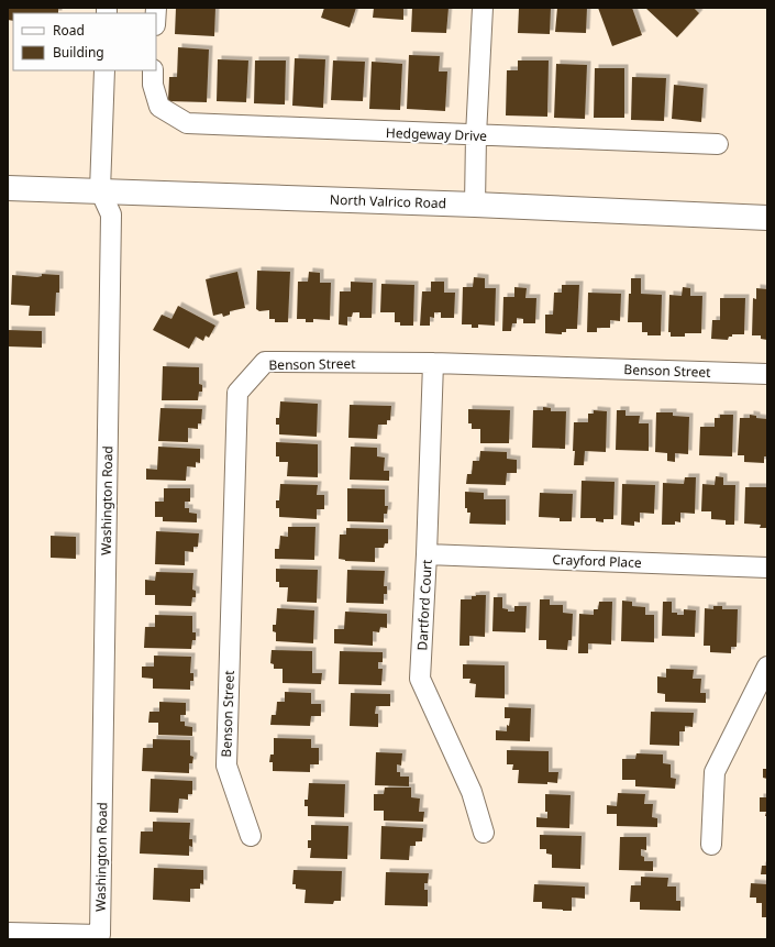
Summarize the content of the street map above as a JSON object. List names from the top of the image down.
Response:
{
  "streets": {
    "street": [
      "Hedgeway Drive",
      "North Valrico Road",
      "Benson Street",
      "Washington Road",
      "Crayford Place",
      "Dartford Court"
    ]
  },
  "crossings": [
    ["North Valrico Road", "Washington Road"],
    ["Benson Street", "Dartford Court"],
    ["Crayford Place", "Dartford Court"]
  ],
  "legend": ["Road", "Building"]
}
